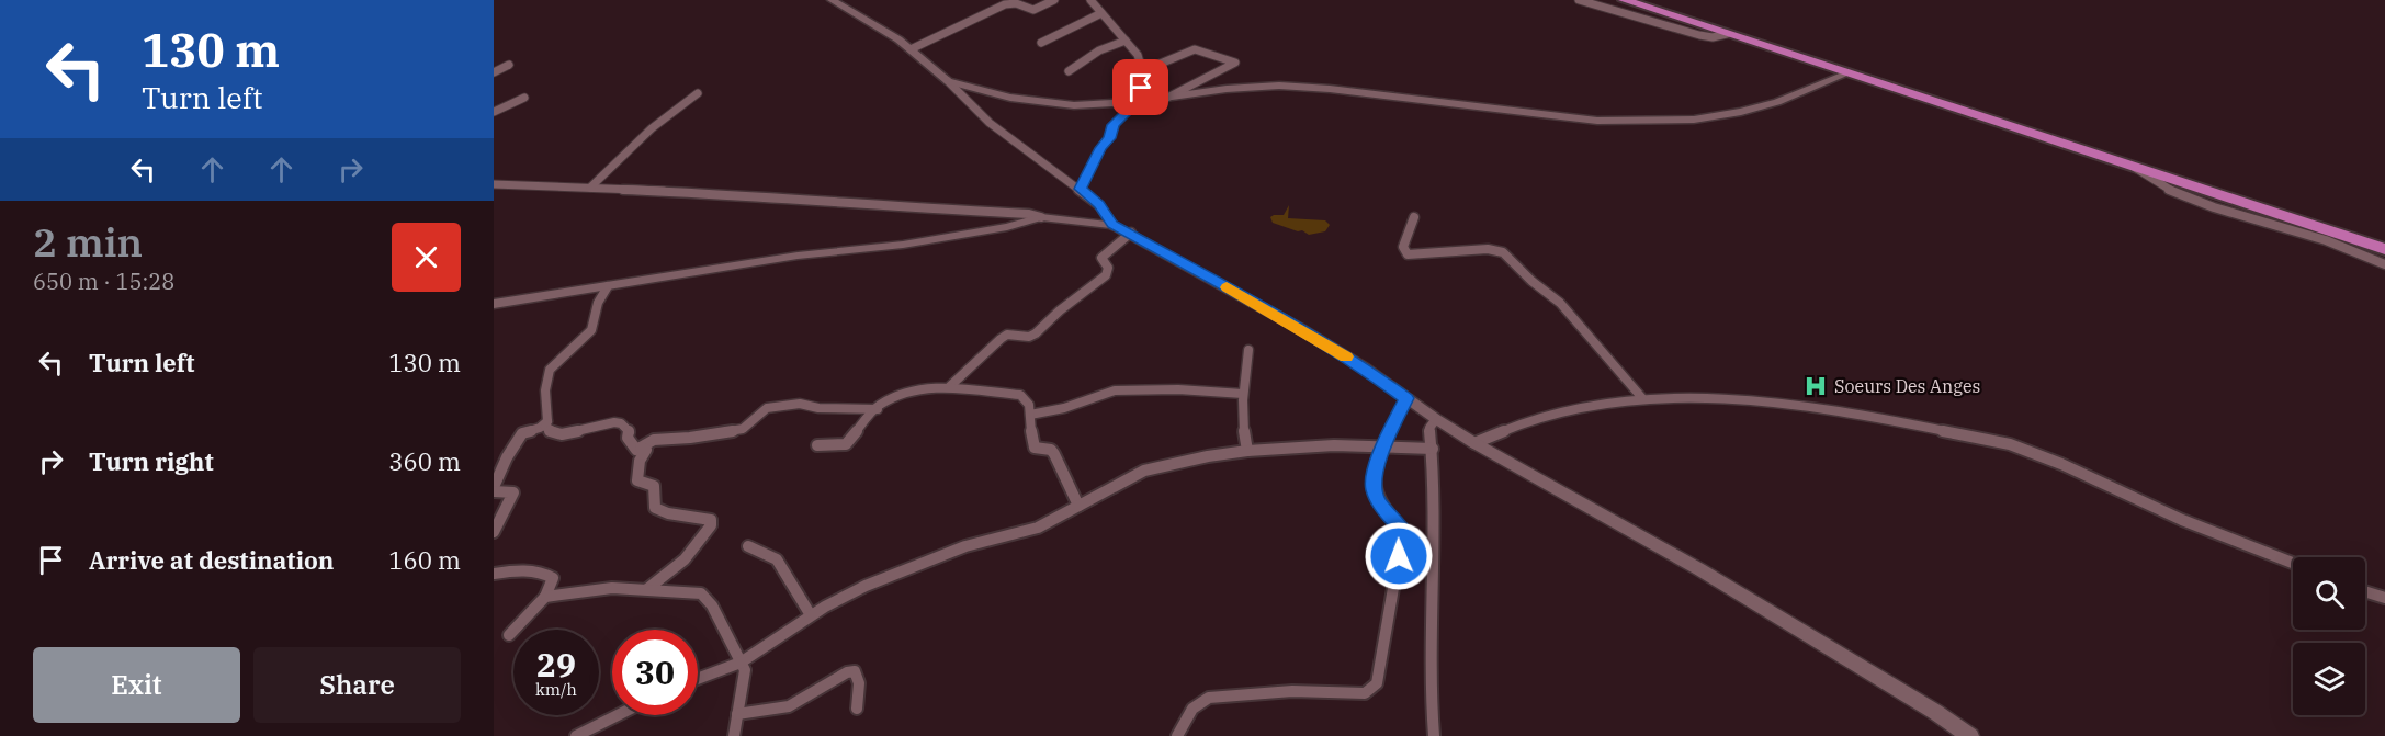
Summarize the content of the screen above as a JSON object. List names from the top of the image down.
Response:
{
  "places": {
    "hospital": ["Soeurs Des Anges"]
  },
  "page": {
    "turn": ["130 m", "Turn left"],
    "heading": ["2 min", "650 m · 15:28"],
    "list": [
      {
        "name": "Turn left",
        "value": "130 m"
      },
      {
        "name": "Turn right",
        "value": "360 m"
      },
      {
        "name": "Arrive at destination",
        "value": "160 m"
      }
    ],
    "speed": "29 km/h",
    "limit": "30",
    "buttons": ["Exit", "Share"]
  }
}
